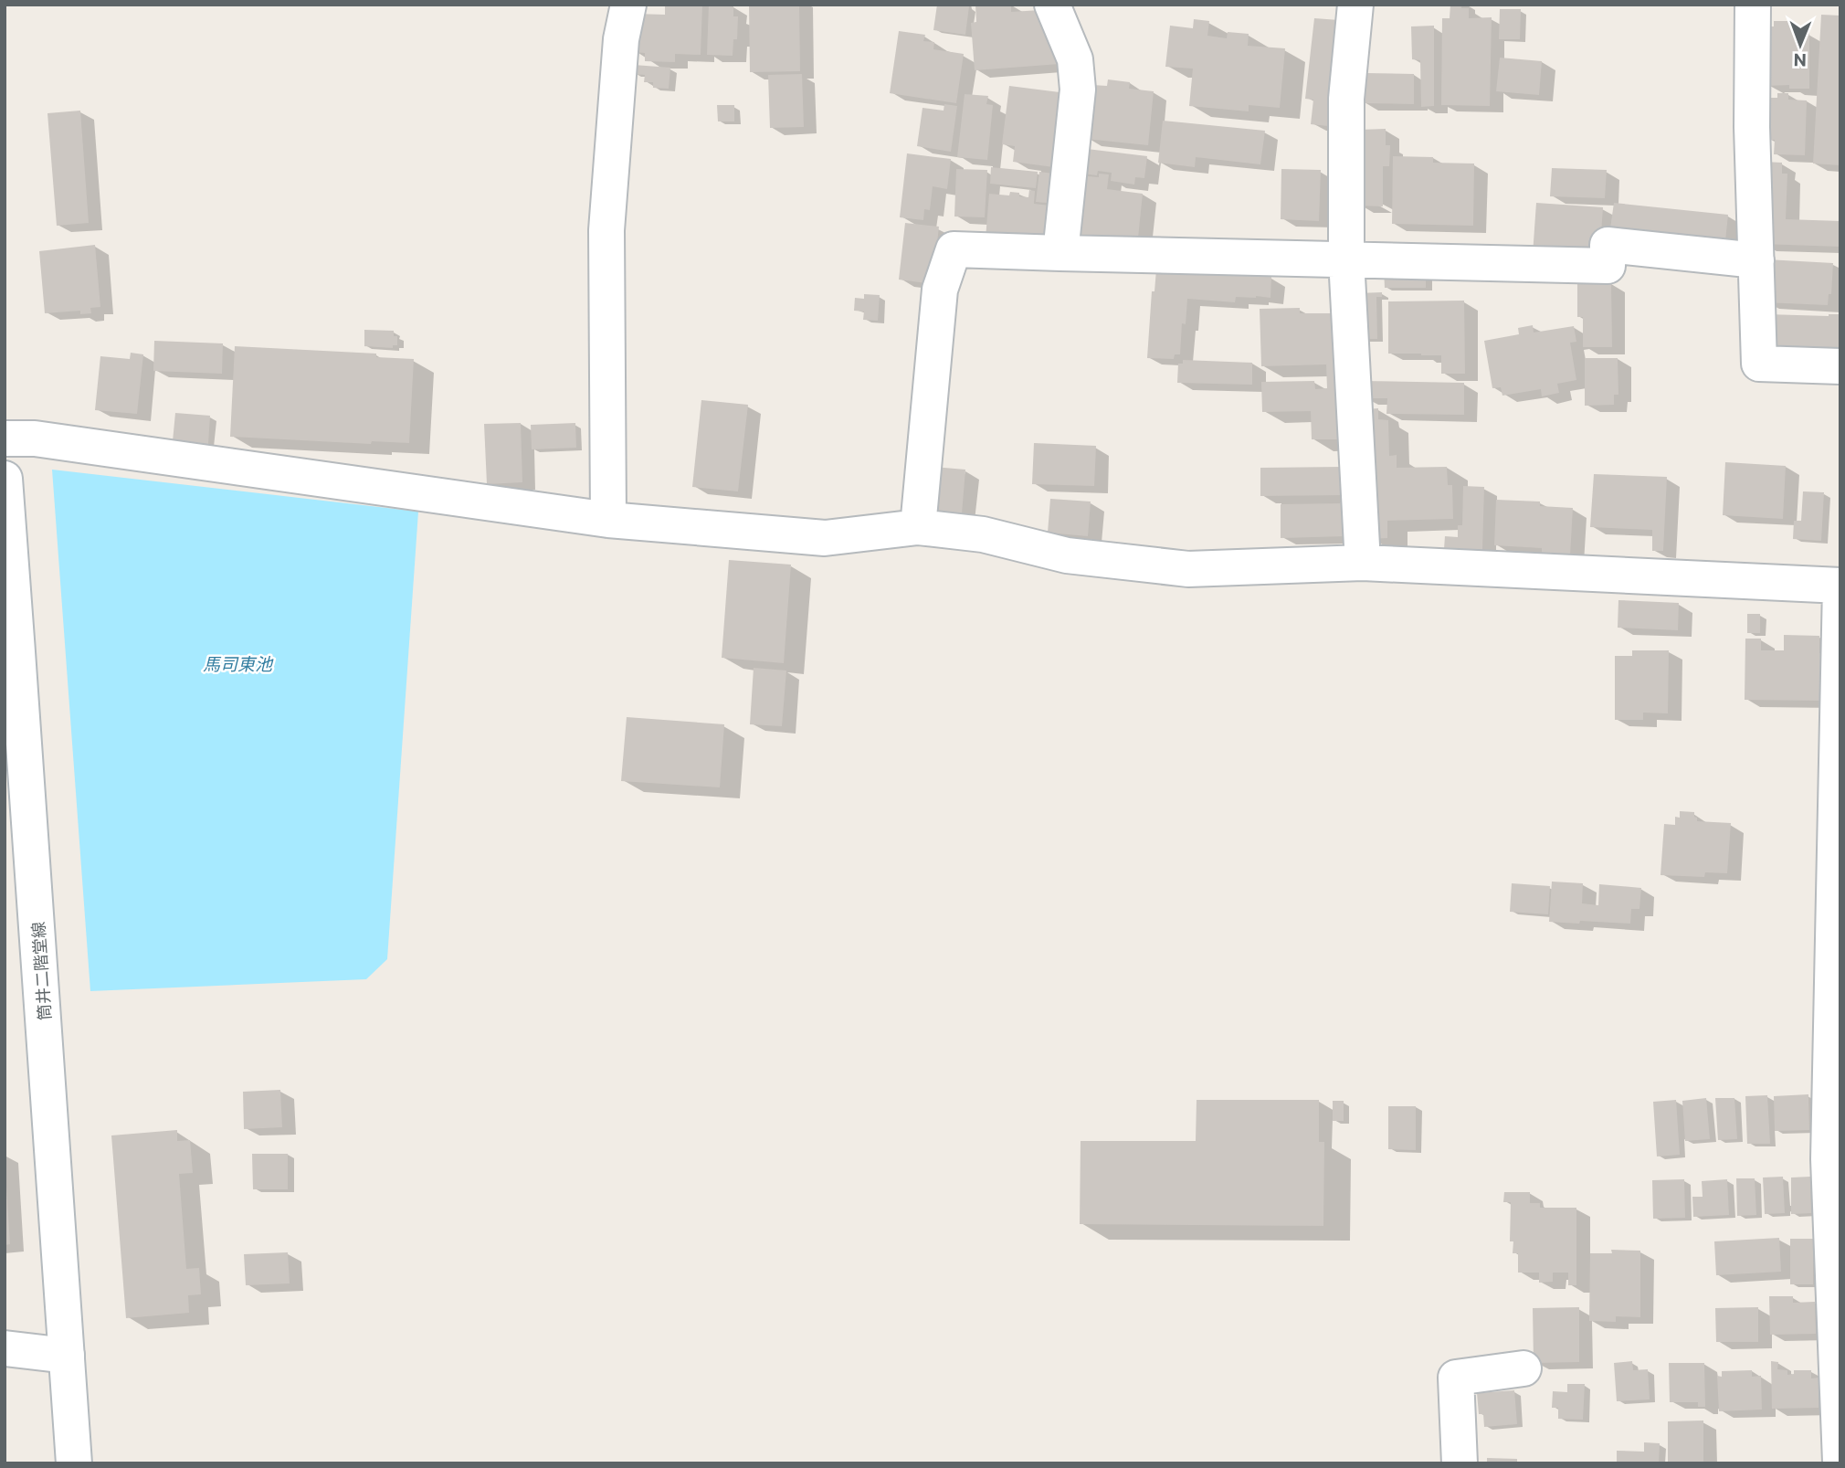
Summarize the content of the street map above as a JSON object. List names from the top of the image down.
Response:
{
  "streets": {
    "street": ["筒井二階堂線"]
  },
  "water": ["馬司東池"],
  "north": "bottom"
}
